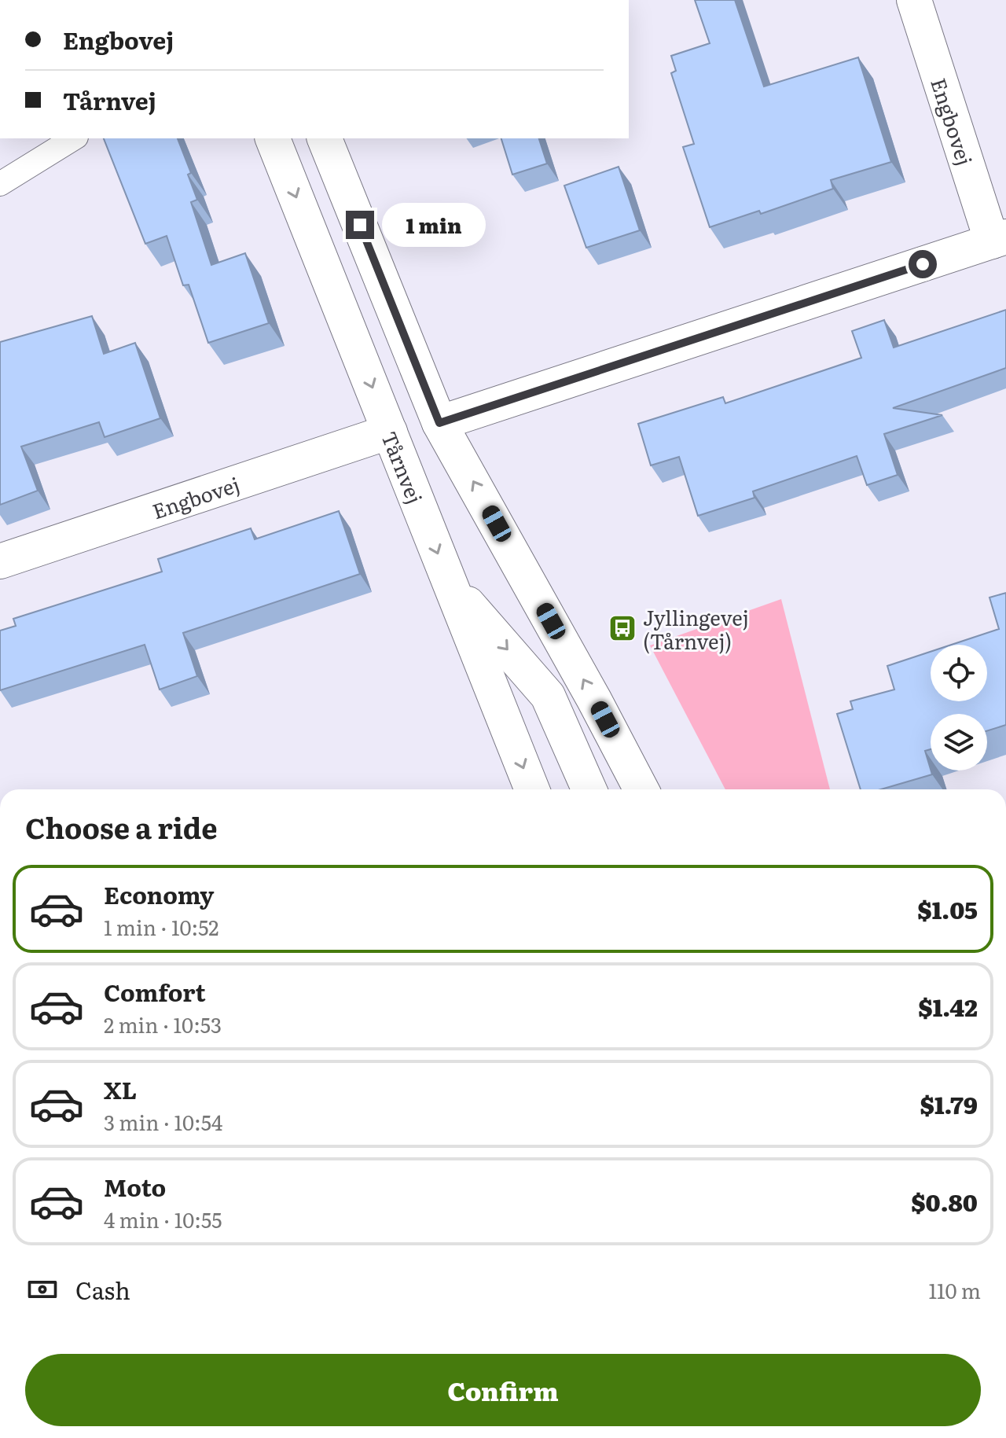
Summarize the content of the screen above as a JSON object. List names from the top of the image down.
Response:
{
  "streets": {
    "street": ["Engbovej", "Tårnvej"]
  },
  "crossings": [
    ["Engbovej", "Tårnvej"]
  ],
  "places": {
    "bus stop": ["Jyllingevej (Tårnvej)"]
  },
  "page": {
    "banner": ["Engbovej", "Tårnvej"],
    "bubble": "1 min",
    "heading": "Choose a ride",
    "list": [
      {
        "name": "Economy",
        "note": "1 min · 10:52",
        "value": "$1.05"
      },
      {
        "name": "Comfort",
        "note": "2 min · 10:53",
        "value": "$1.42"
      },
      {
        "name": "XL",
        "note": "3 min · 10:54",
        "value": "$1.79"
      },
      {
        "name": "Moto",
        "note": "4 min · 10:55",
        "value": "$0.80"
      }
    ],
    "pay": ["Cash", "110 m"],
    "buttons": "Confirm"
  }
}
